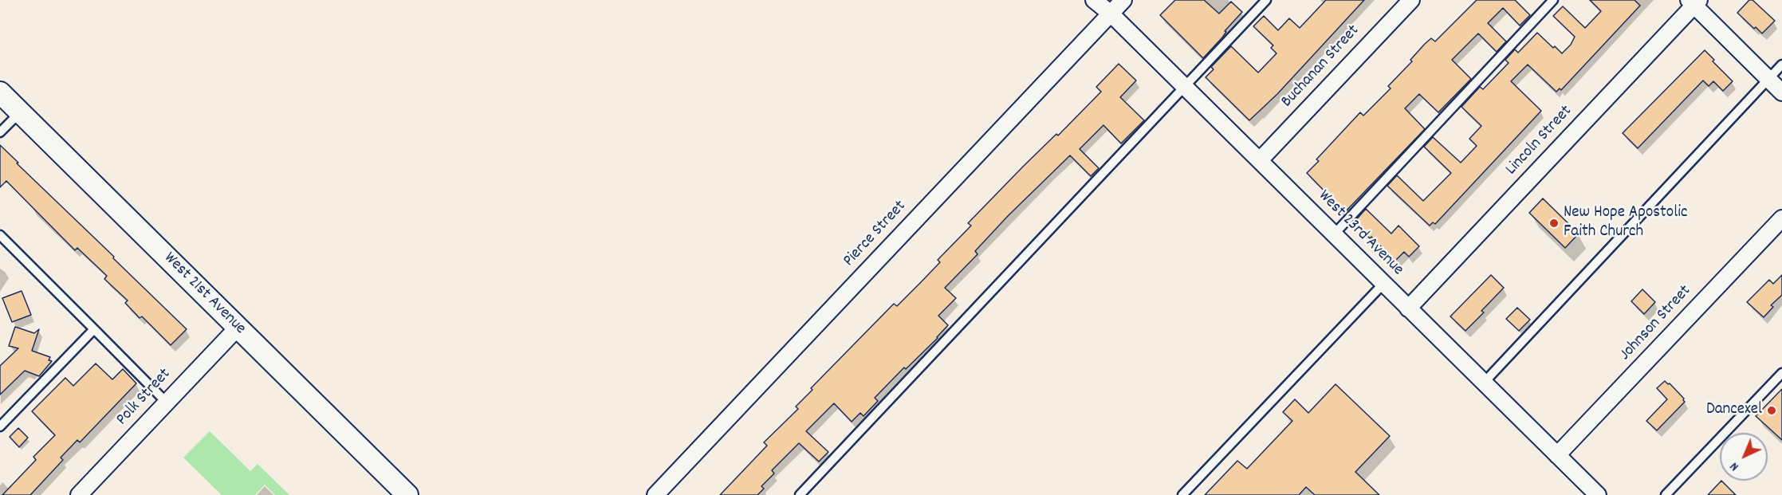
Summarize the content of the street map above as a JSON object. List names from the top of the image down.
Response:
{
  "streets": {
    "street": [
      "Buchanan Street",
      "Lincoln Street",
      "West 23rd Avenue",
      "Pierce Street",
      "West 21st Avenue",
      "Johnson Street",
      "Polk Street"
    ]
  },
  "crossings": [
    ["Buchanan Street", "West 23rd Avenue"],
    ["Lincoln Street", "West 23rd Avenue"],
    ["West 23rd Avenue", "Pierce Street"],
    ["West 23rd Avenue", "Johnson Street"],
    ["West 21st Avenue", "Polk Street"]
  ],
  "places": ["New Hope Apostolic Faith Church", "Dancexel"],
  "north": "bottom left"
}
